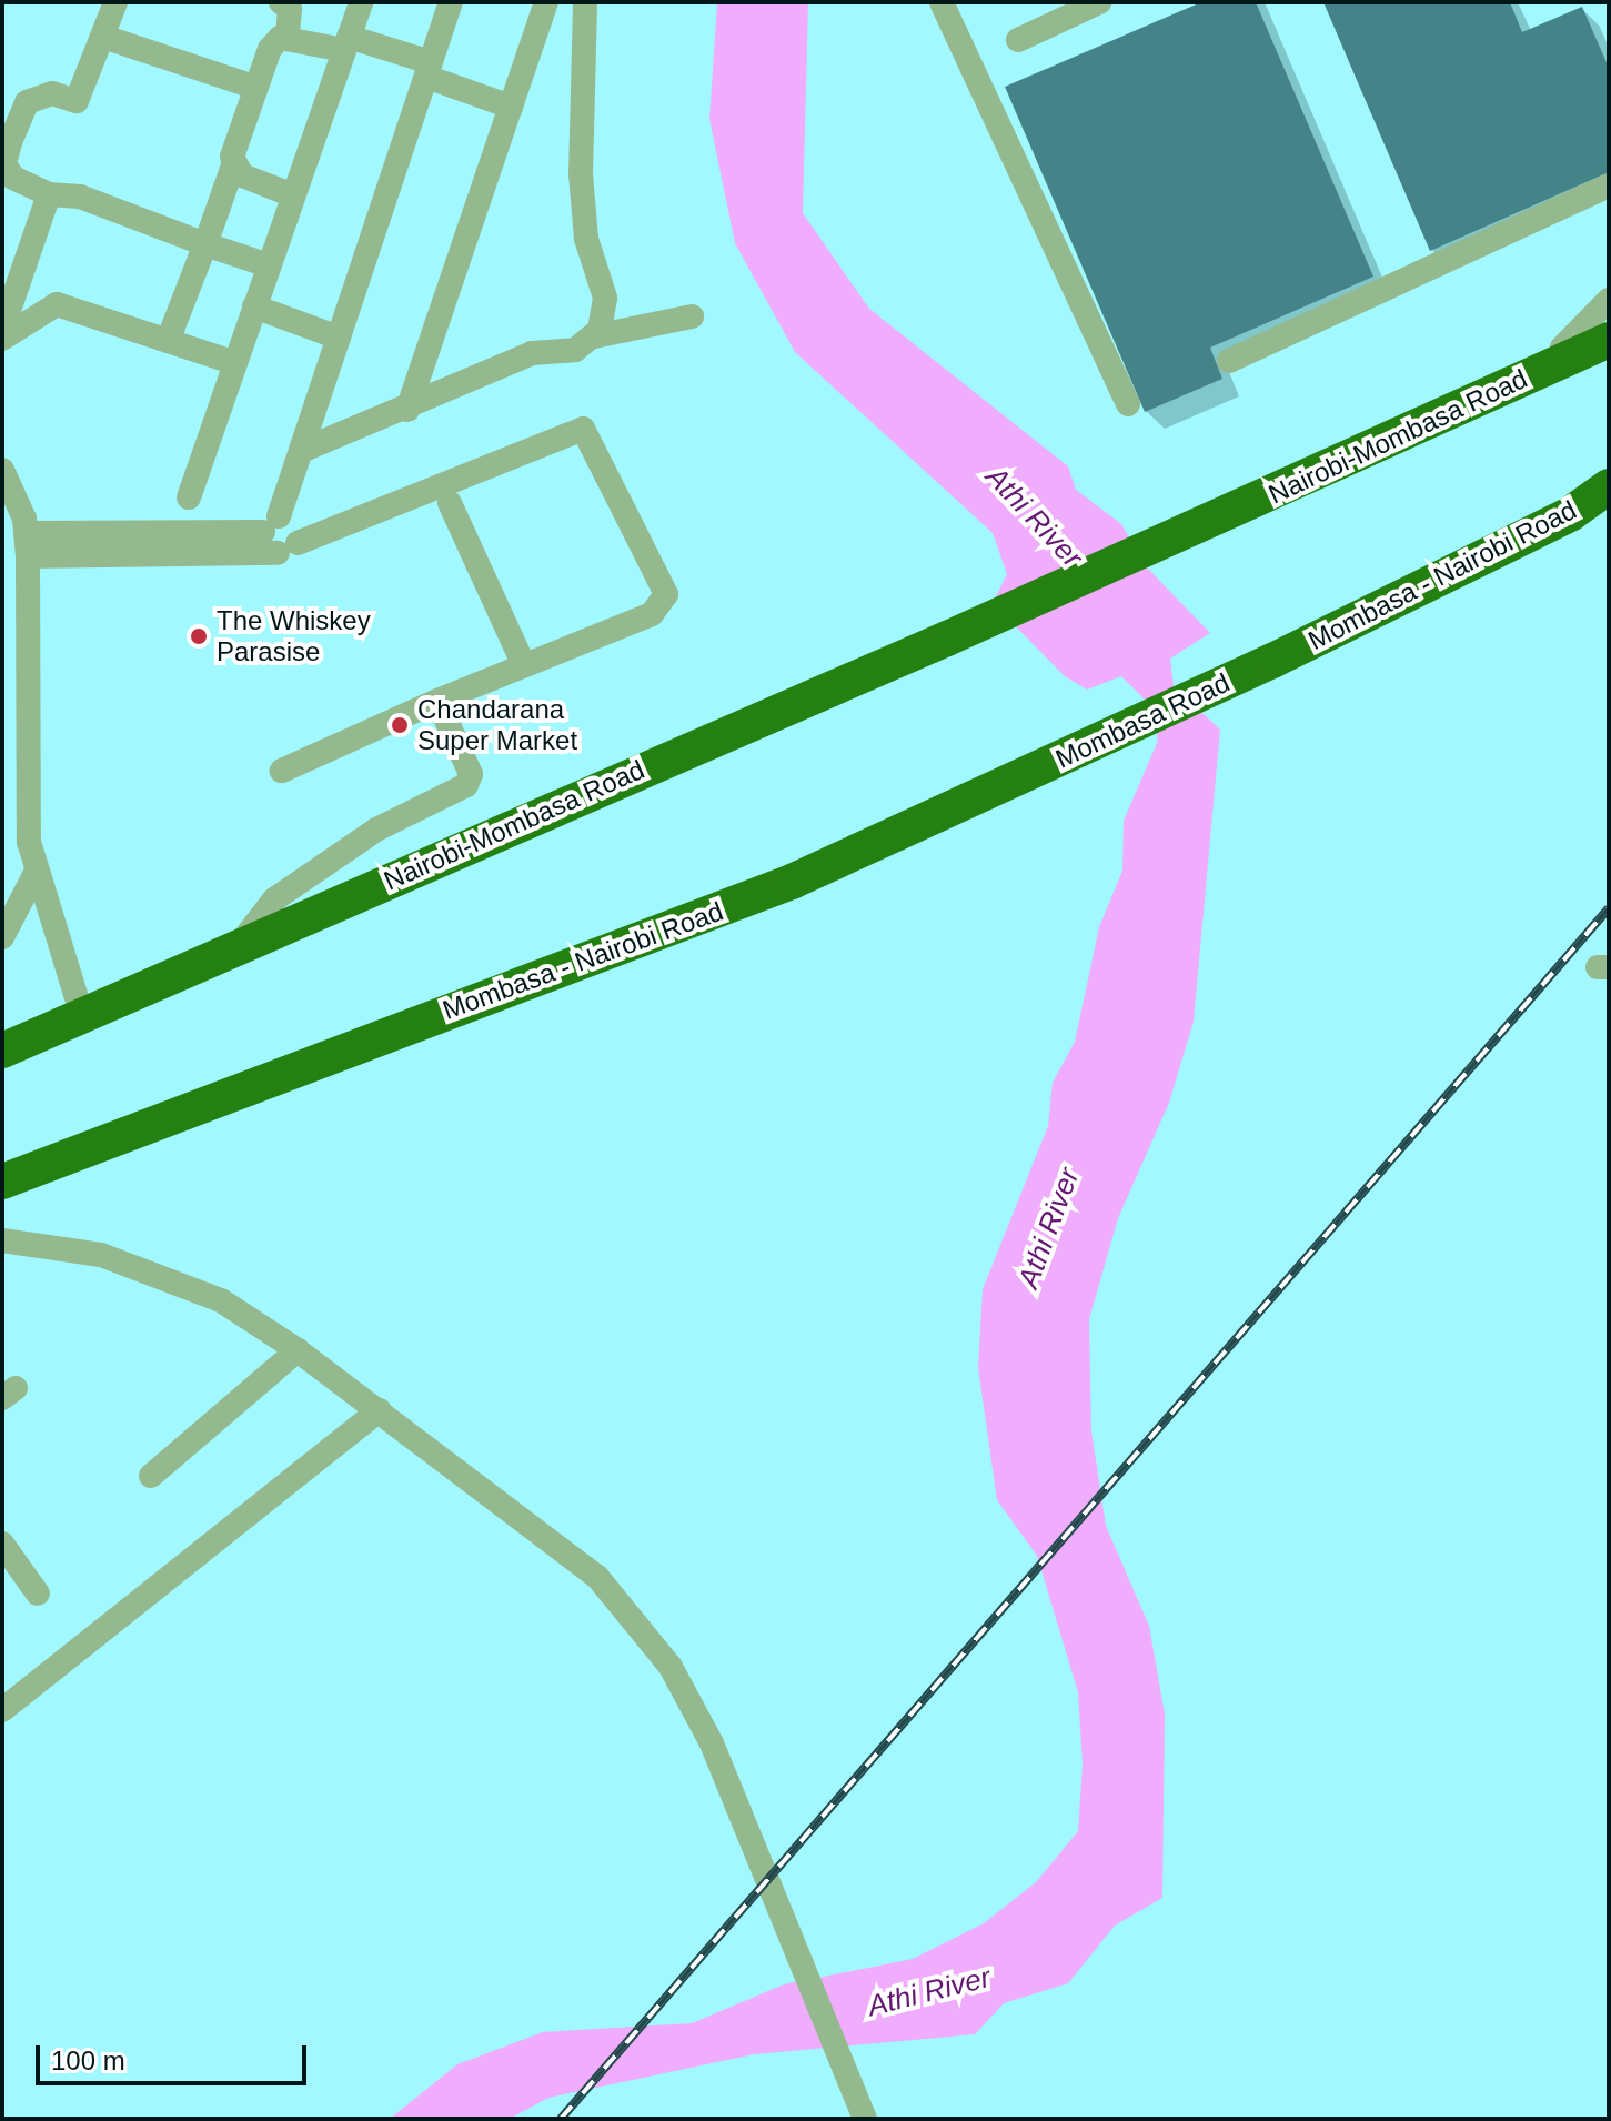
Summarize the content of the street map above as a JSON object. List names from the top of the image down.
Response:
{
  "streets": {
    "highway": ["Nairobi-Mombasa Road", "Mombasa - Nairobi Road", "Mombasa Road"]
  },
  "crossings": [
    ["Mombasa - Nairobi Road", "Mombasa Road"]
  ],
  "water": ["Athi River"],
  "places": ["The Whiskey Parasise", "Chandarana Super Market"],
  "scale_bar": "100 m"
}
